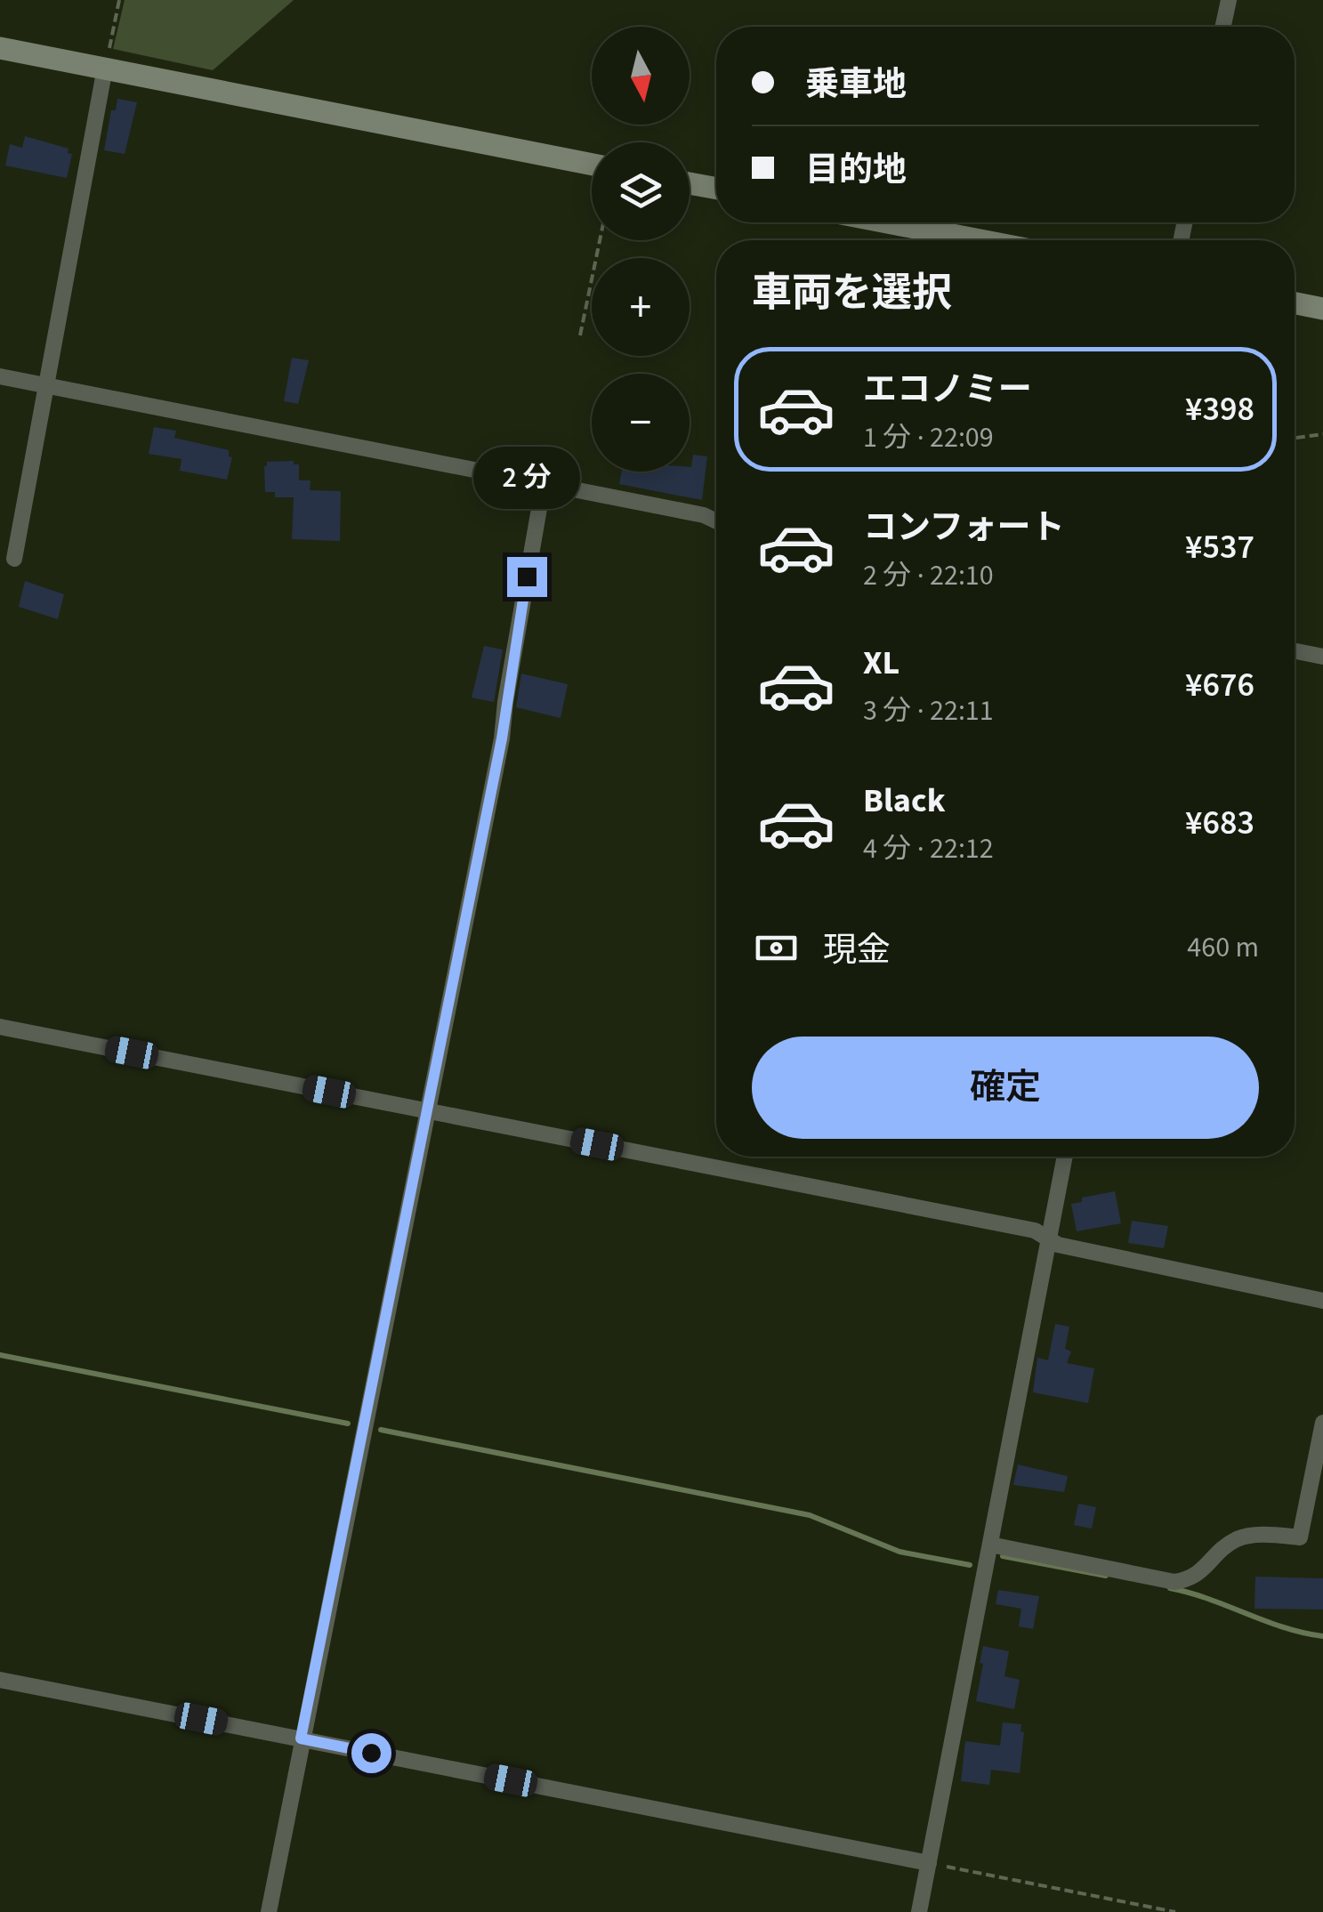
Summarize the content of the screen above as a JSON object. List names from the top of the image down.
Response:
{
  "north": "bottom",
  "page": {
    "map_buttons": ["+", "−"],
    "banner": ["乗車地", "目的地"],
    "heading": "車両を選択",
    "list": [
      {
        "name": "エコノミー",
        "note": "1 分 · 22:09",
        "value": "¥398"
      },
      {
        "name": "コンフォート",
        "note": "2 分 · 22:10",
        "value": "¥537"
      },
      {
        "name": "XL",
        "note": "3 分 · 22:11",
        "value": "¥676"
      },
      {
        "name": "Black",
        "note": "4 分 · 22:12",
        "value": "¥683"
      }
    ],
    "bubble": "2 分",
    "pay": ["現金", "460 m"],
    "buttons": "確定"
  }
}
